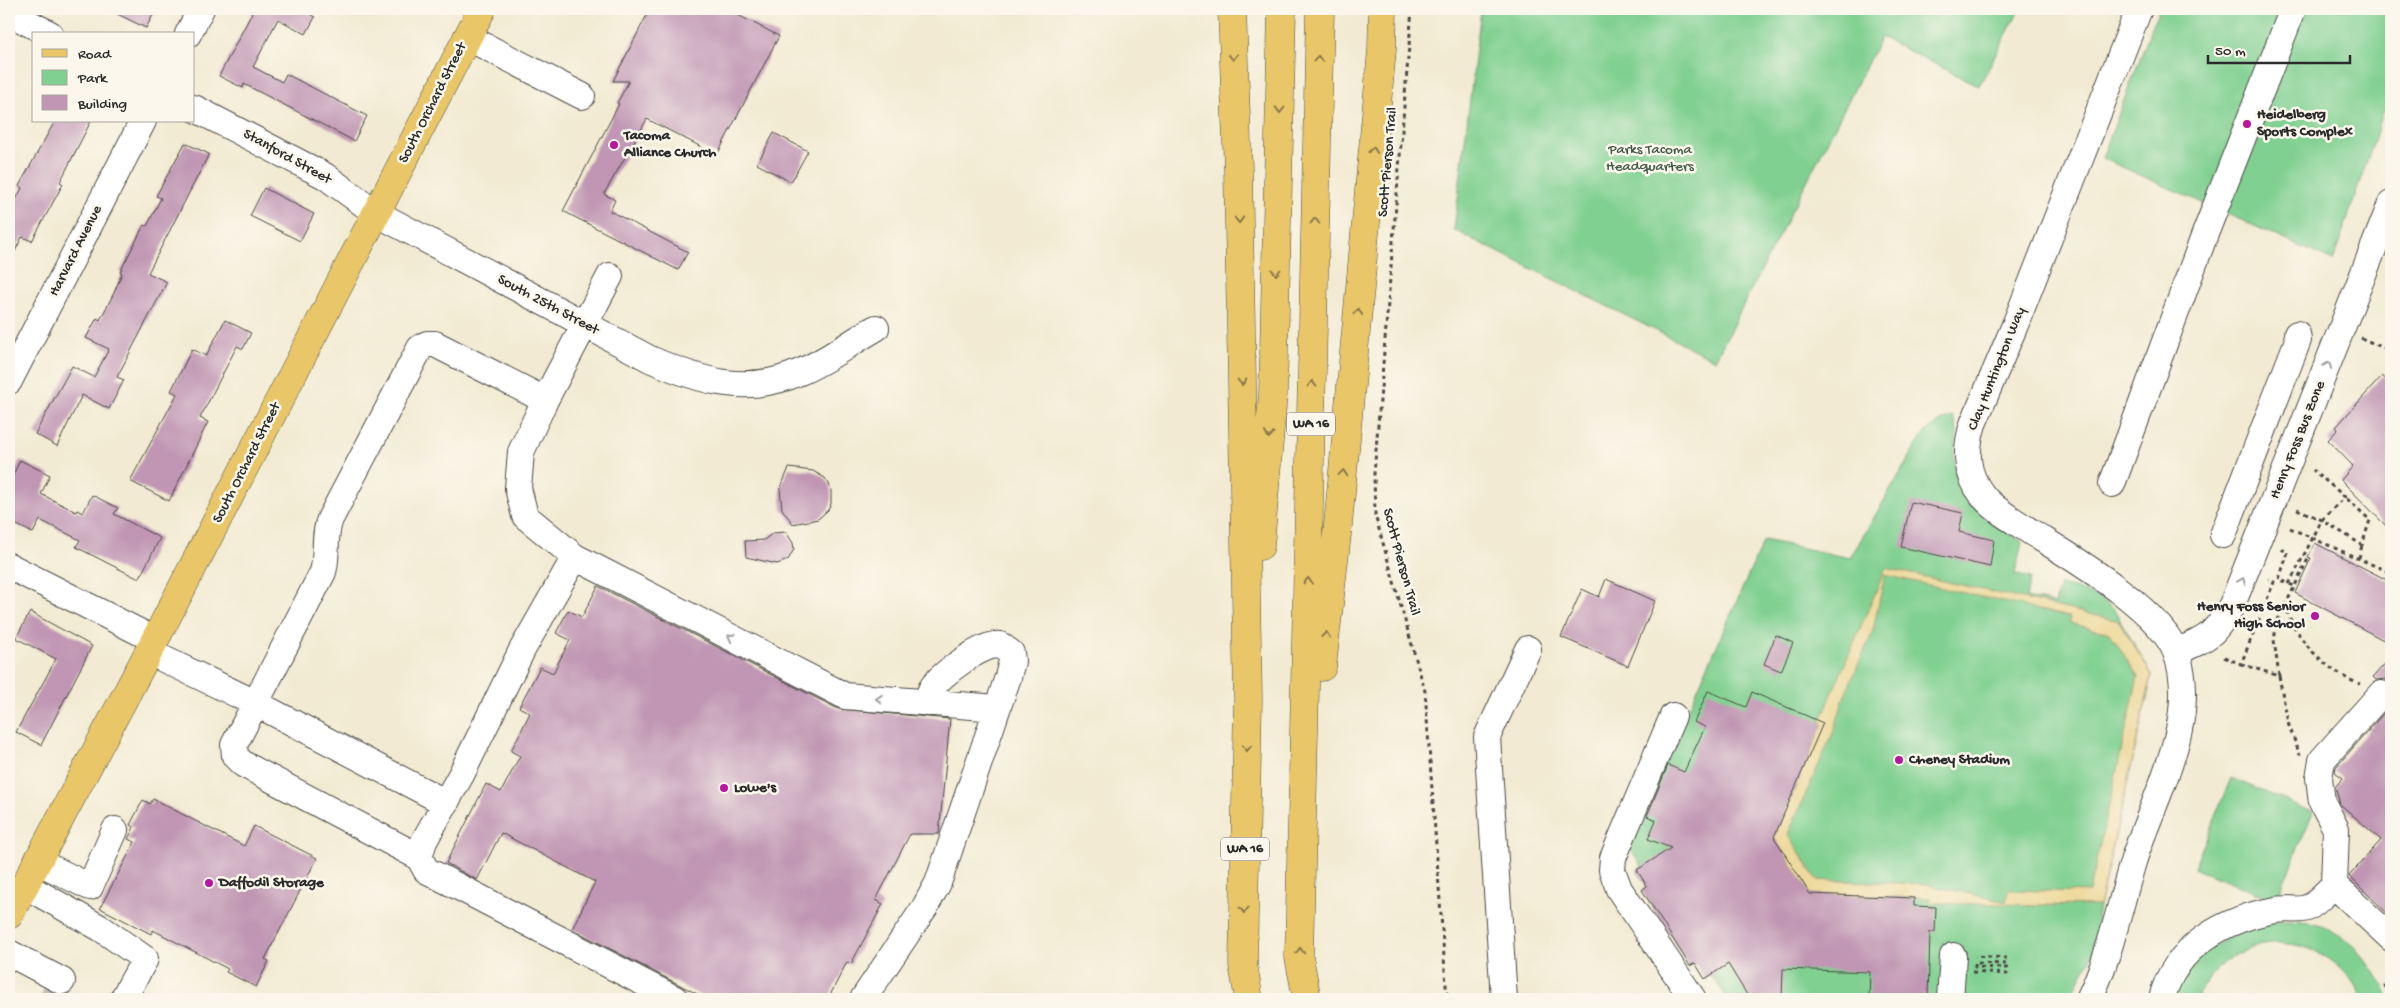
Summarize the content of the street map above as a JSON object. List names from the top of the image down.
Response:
{
  "streets": {
    "main road": ["South Orchard Street", "WA 16"],
    "street": [
      "Stanford Street",
      "Harvard Avenue",
      "South 25th Street",
      "Clay Huntington Way",
      "Henry Foss Bus Zone"
    ],
    "path": ["Scott Pierson Trail"]
  },
  "crossings": [
    ["South Orchard Street", "Stanford Street"],
    ["South Orchard Street", "South 25th Street"],
    ["Stanford Street", "South 25th Street"],
    ["Clay Huntington Way", "Henry Foss Bus Zone"]
  ],
  "parks": ["Parks Tacoma Headquarters"],
  "places": [
    "Heidelberg Sports Complex",
    "Tacoma Alliance Church",
    "Henry Foss Senior High School",
    "Cheney Stadium",
    "Lowe's",
    "Daffodil Storage"
  ],
  "legend": ["Road", "Park", "Building"],
  "scale_bar": "50 m"
}
